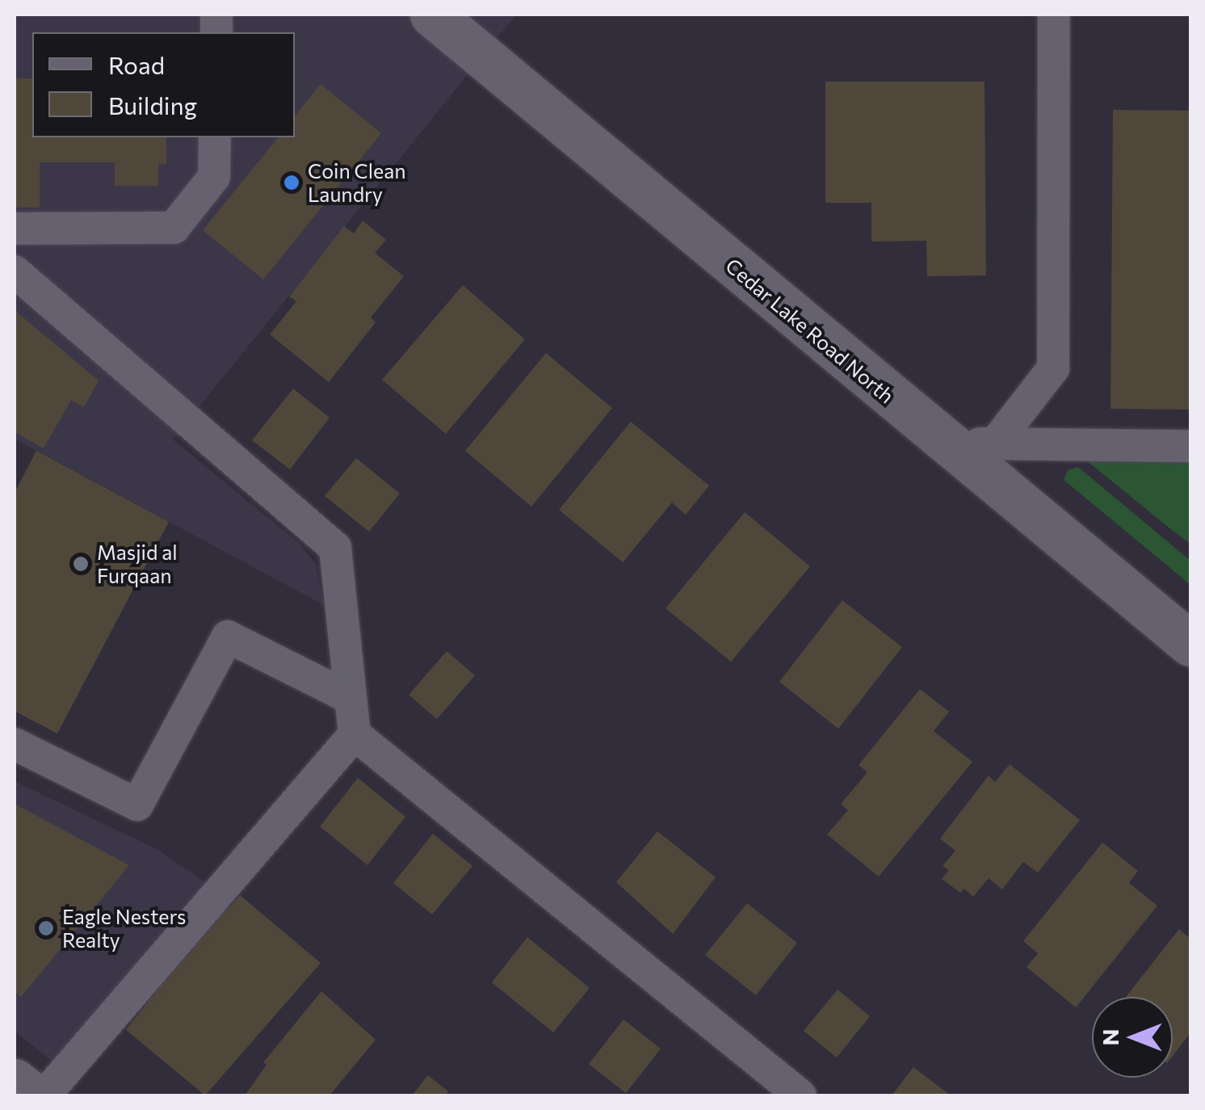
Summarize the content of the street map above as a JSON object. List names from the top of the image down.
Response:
{
  "streets": {
    "street": ["Cedar Lake Road North"]
  },
  "places": ["Coin Clean Laundry", "Masjid al Furqaan", "Eagle Nesters Realty"],
  "legend": ["Road", "Building"],
  "north": "left"
}
